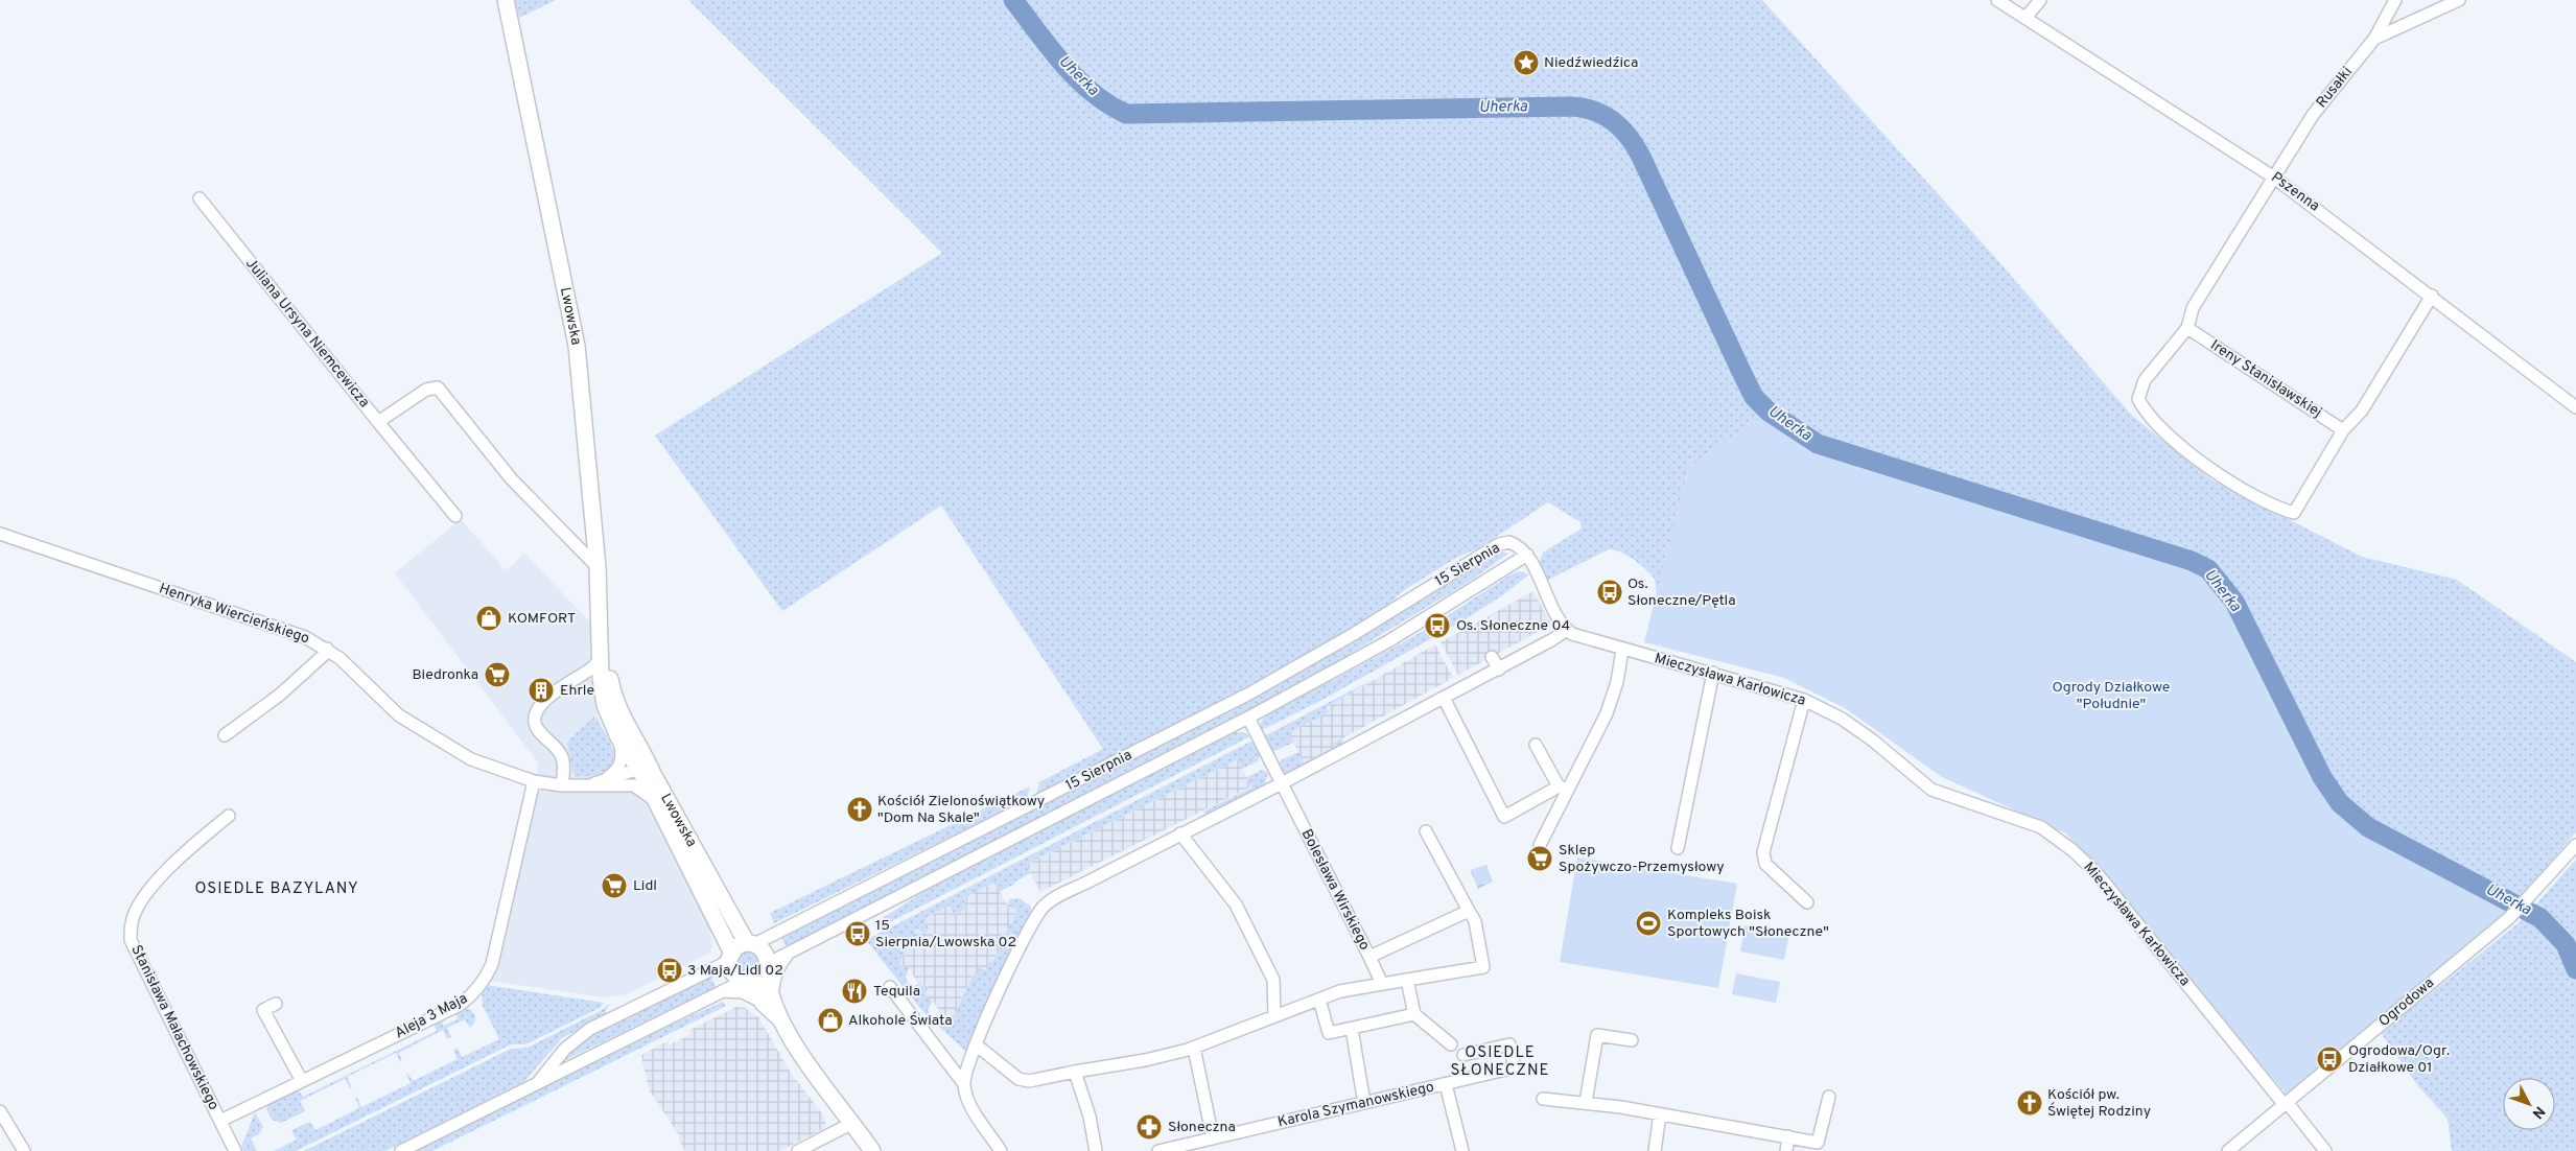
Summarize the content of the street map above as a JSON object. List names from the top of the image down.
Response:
{
  "streets": {
    "main road": ["Lwowska"],
    "street": [
      "Rusałki",
      "Pszenna",
      "Juliana Ursyna Niemcewicza",
      "Ireny Stanisławskiej",
      "15 Sierpnia",
      "Henryka Wiercieńskiego",
      "Mieczysława Karłowicza",
      "Bolesława Wirskiego",
      "Ogrodowa",
      "Aleja 3 Maja",
      "Stanisława Małachowskiego",
      "Karola Szymanowskiego"
    ]
  },
  "crossings": [
    ["Rusałki", "Pszenna"],
    ["Rusałki", "Ireny Stanisławskiej"],
    ["Lwowska", "Juliana Ursyna Niemcewicza"],
    ["Lwowska", "15 Sierpnia"],
    ["Lwowska", "Henryka Wiercieńskiego"],
    ["15 Sierpnia", "Bolesława Wirskiego"],
    ["Henryka Wiercieńskiego", "Aleja 3 Maja"],
    ["Mieczysława Karłowicza", "Ogrodowa"],
    ["Aleja 3 Maja", "Stanisława Małachowskiego"]
  ],
  "districts": ["OSIEDLE BAZYLANY", "OSIEDLE SŁONECZNE"],
  "water": ["Uherka"],
  "parks": ["Ogrody Działkowe \"Południe\""],
  "places": {
    "place": ["Niedźwiedźica"],
    "bus stop": [
      "Os. Słoneczne/Pętla",
      "Os. Słoneczne 04",
      "15 Sierpnia/Lwowska 02",
      "3 Maja/Lidl 02",
      "Ogrodowa/Ogr. Działkowe 01"
    ],
    "shop": ["KOMFORT", "Alkohole Świata"],
    "supermarket": ["Biedronka", "Sklep Spożywczo-Przemysłowy", "Lidl"],
    "building": ["Ehrle"],
    "church": ["Kościół Zielonoświątkowy \"Dom Na Skale\"", "Kościół pw. Świętej Rodziny"],
    "sports": ["Kompleks Boisk Sportowych \"Słoneczne\""],
    "restaurant": ["Tequila"],
    "pharmacy": ["Słoneczna"]
  },
  "north": "bottom right"
}
